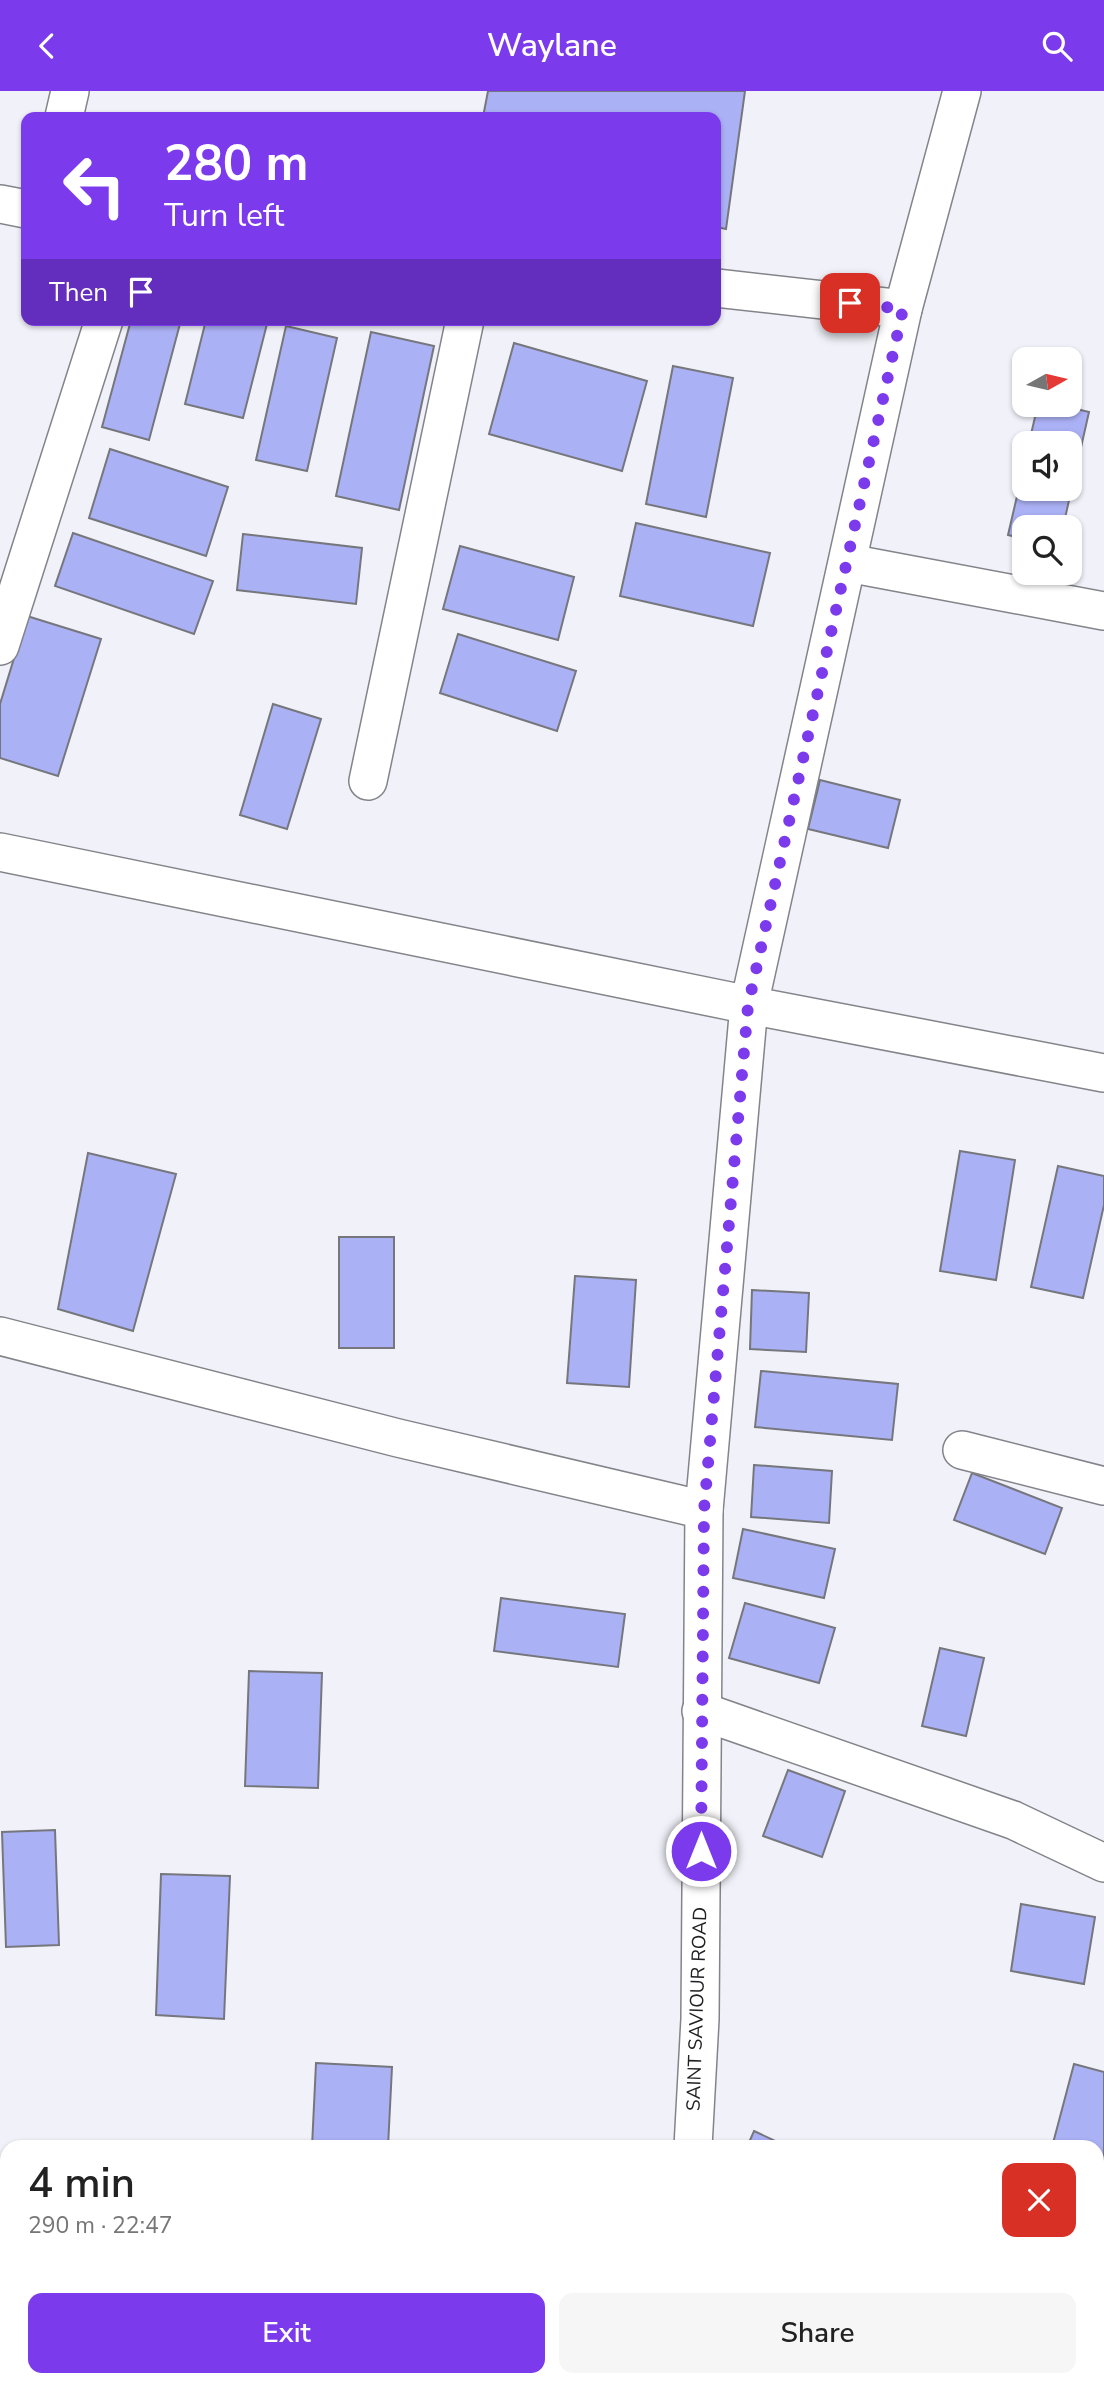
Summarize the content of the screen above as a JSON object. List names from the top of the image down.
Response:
{
  "streets": {
    "street": ["SAINT SAVIOUR ROAD"]
  },
  "north": "right",
  "page": {
    "header": "Waylane",
    "turn": ["280 m", "Turn left"],
    "then": "Then",
    "heading": ["4 min", "290 m · 22:47"],
    "buttons": ["Exit", "Share"]
  }
}
